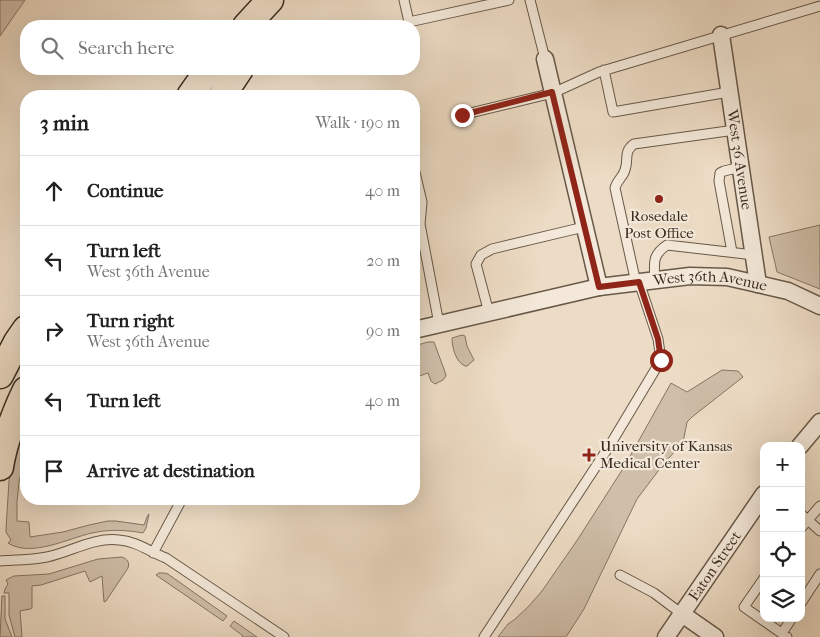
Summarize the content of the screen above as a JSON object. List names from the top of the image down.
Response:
{
  "streets": {
    "street": ["West 36 Avenue", "West 36th Avenue", "Eaton Street"]
  },
  "crossings": [
    ["West 36 Avenue", "West 36th Avenue"]
  ],
  "places": {
    "other": ["Rosedale Post Office"],
    "health": ["University of Kansas Medical Center"]
  },
  "page": {
    "search": "Search here",
    "heading": ["3 min", "Walk · 190 m"],
    "list": [
      ["Continue", "40 m"],
      ["Turn left", "West 36th Avenue", "20 m"],
      ["Turn right", "West 36th Avenue", "90 m"],
      ["Turn left", "40 m"],
      "Arrive at destination"
    ],
    "map_buttons": ["+", "−"]
  }
}
